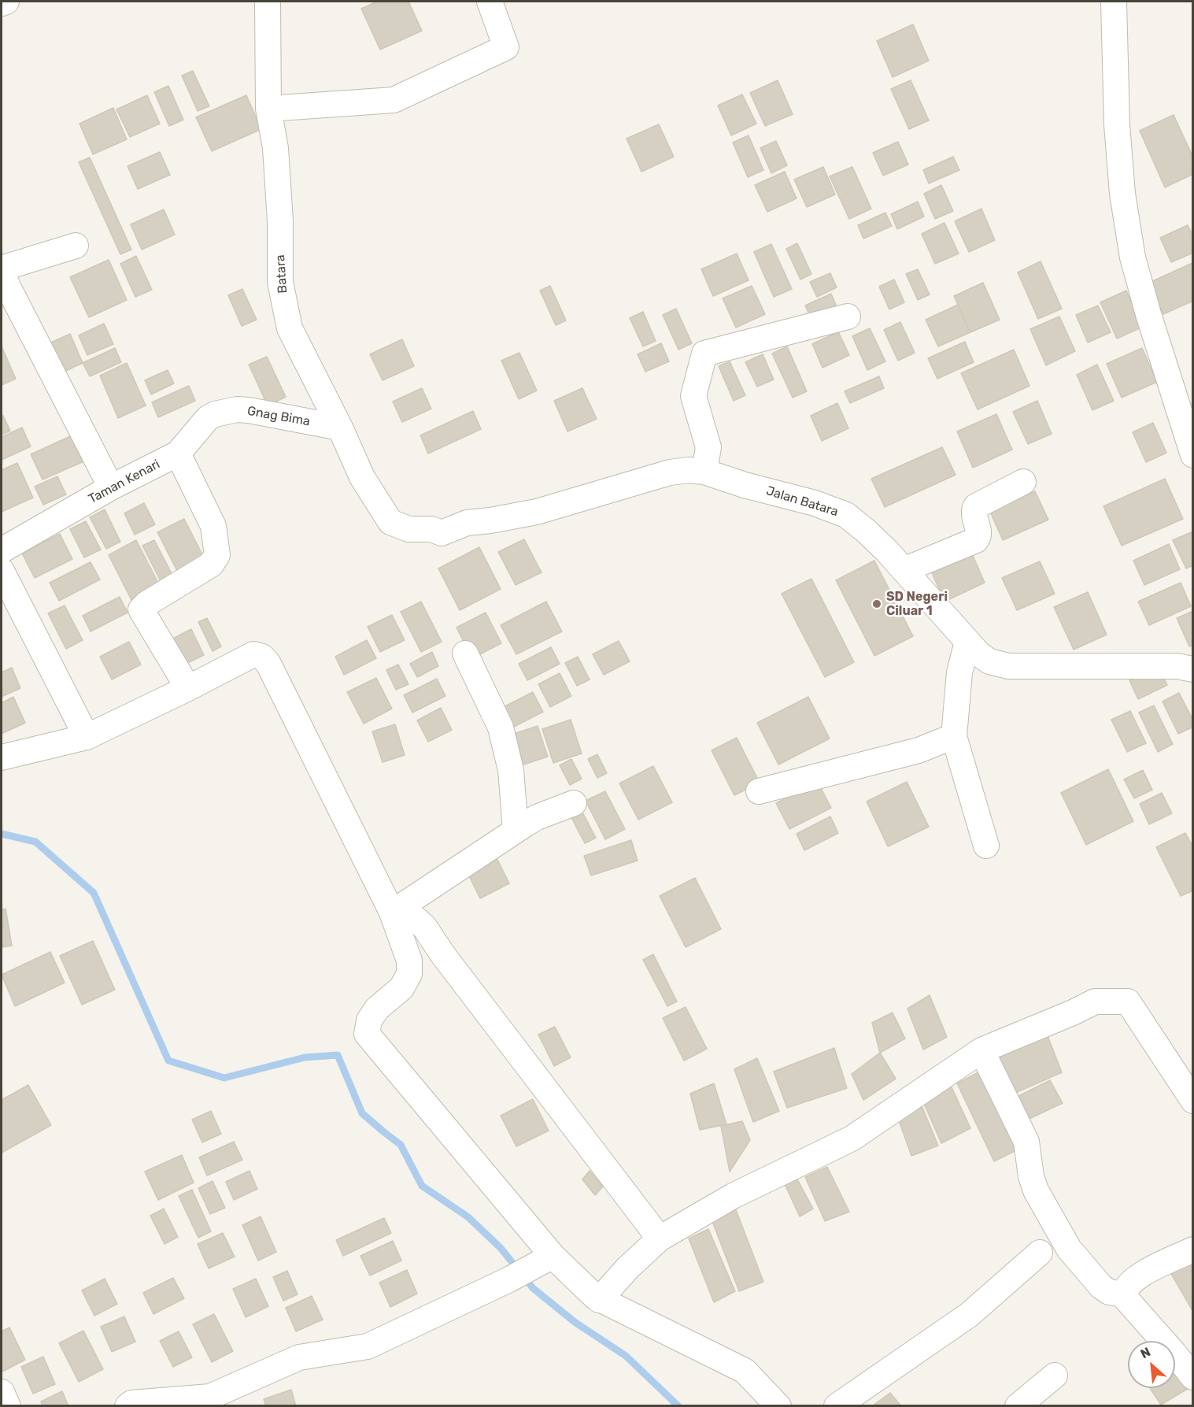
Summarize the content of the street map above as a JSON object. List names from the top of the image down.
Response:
{
  "streets": {
    "street": [
      "Batara",
      "Gnag Bima",
      "Taman Kenari",
      "Jalan Batara"
    ]
  },
  "crossings": [
    ["Batara", "Gnag Bima"],
    ["Batara", "Jalan Batara"],
    ["Gnag Bima", "Taman Kenari"]
  ],
  "places": ["SD Negeri Ciluar 1"],
  "north": "top left"
}
